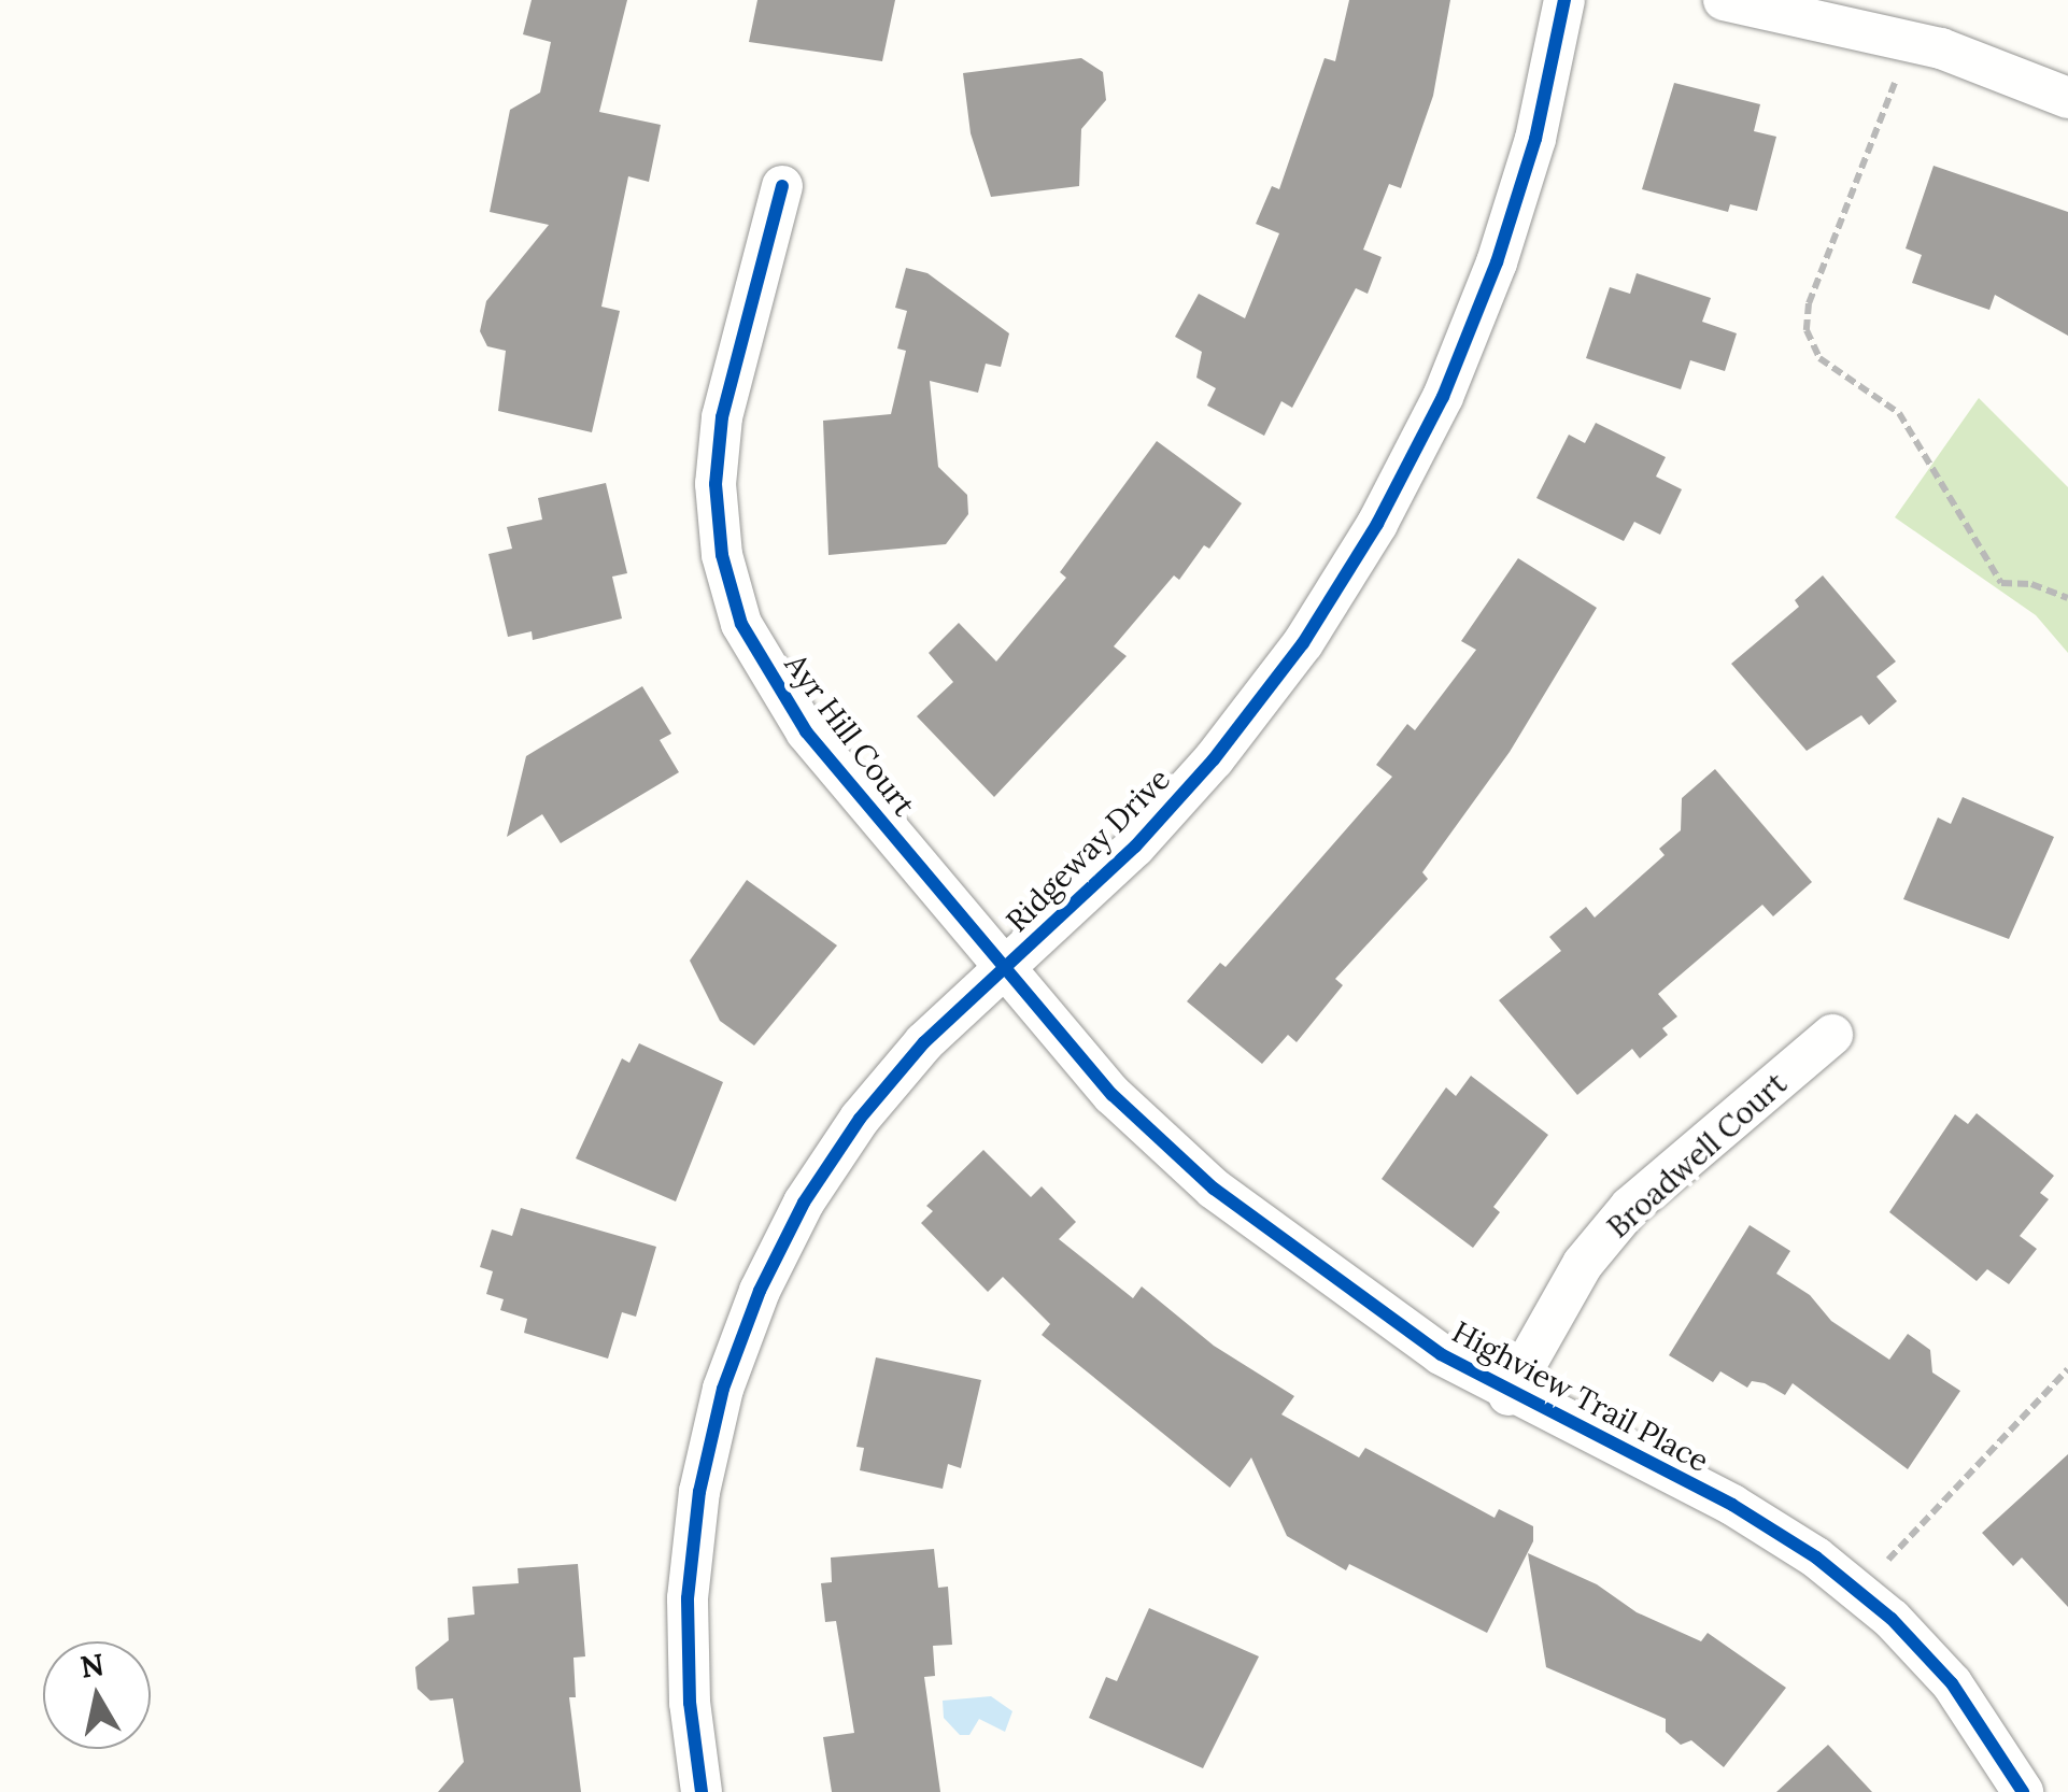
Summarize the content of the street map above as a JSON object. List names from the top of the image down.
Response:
{
  "streets": {
    "street": [
      "Ayr Hill Court",
      "Ridgeway Drive",
      "Broadwell Court",
      "Highview Trail Place"
    ]
  },
  "crossings": [
    ["Ayr Hill Court", "Ridgeway Drive"],
    ["Ayr Hill Court", "Highview Trail Place"],
    ["Ridgeway Drive", "Highview Trail Place"],
    ["Broadwell Court", "Highview Trail Place"]
  ],
  "north": "top"
}
